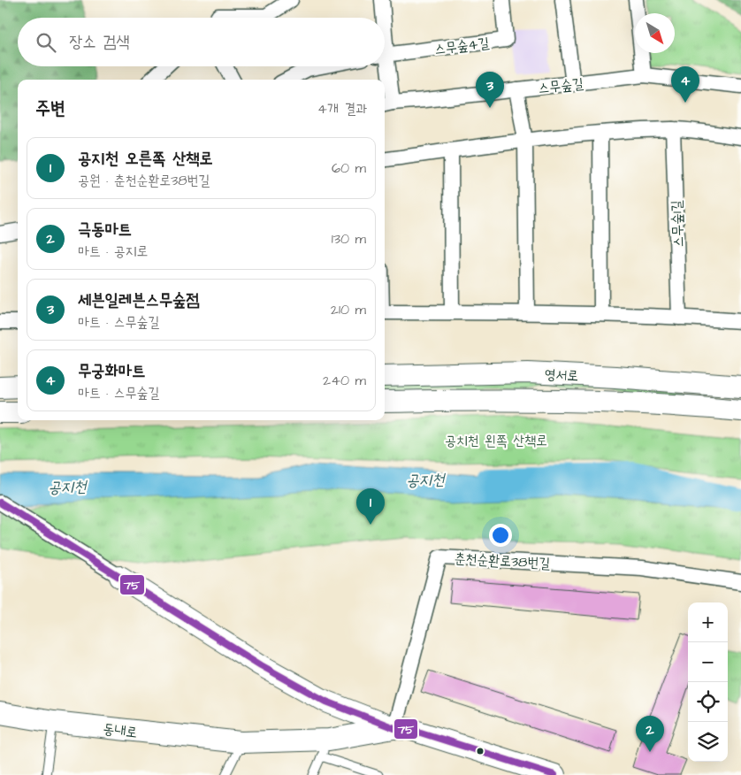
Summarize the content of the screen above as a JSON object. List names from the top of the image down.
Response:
{
  "streets": {
    "street": [
      "스무숲4길",
      "스무숲길",
      "스무숲1길",
      "영서로",
      "춘천순환로38번길",
      "동내로"
    ]
  },
  "crossings": [
    ["춘천순환로38번길", "동내로"]
  ],
  "water": ["공지천"],
  "parks": ["공치천 왼쪽 산책로"],
  "lines": ["transit line 75"],
  "north": "bottom right",
  "page": {
    "search": "장소 검색",
    "pins": [
      "4",
      "3",
      "1",
      "2"
    ],
    "heading": ["주변", "4개 결과"],
    "list": [
      {
        "mark": "1",
        "name": "공지천 오른쪽 산책로",
        "note": "공원 · 춘천순환로38번길",
        "value": "60 m"
      },
      {
        "mark": "2",
        "name": "극동마트",
        "note": "마트 · 공지로",
        "value": "130 m"
      },
      {
        "mark": "3",
        "name": "세븐일레븐스무숲점",
        "note": "마트 · 스무숲길",
        "value": "210 m"
      },
      {
        "mark": "4",
        "name": "무궁화마트",
        "note": "마트 · 스무숲길",
        "value": "240 m"
      }
    ],
    "map_buttons": ["+", "−"]
  }
}
